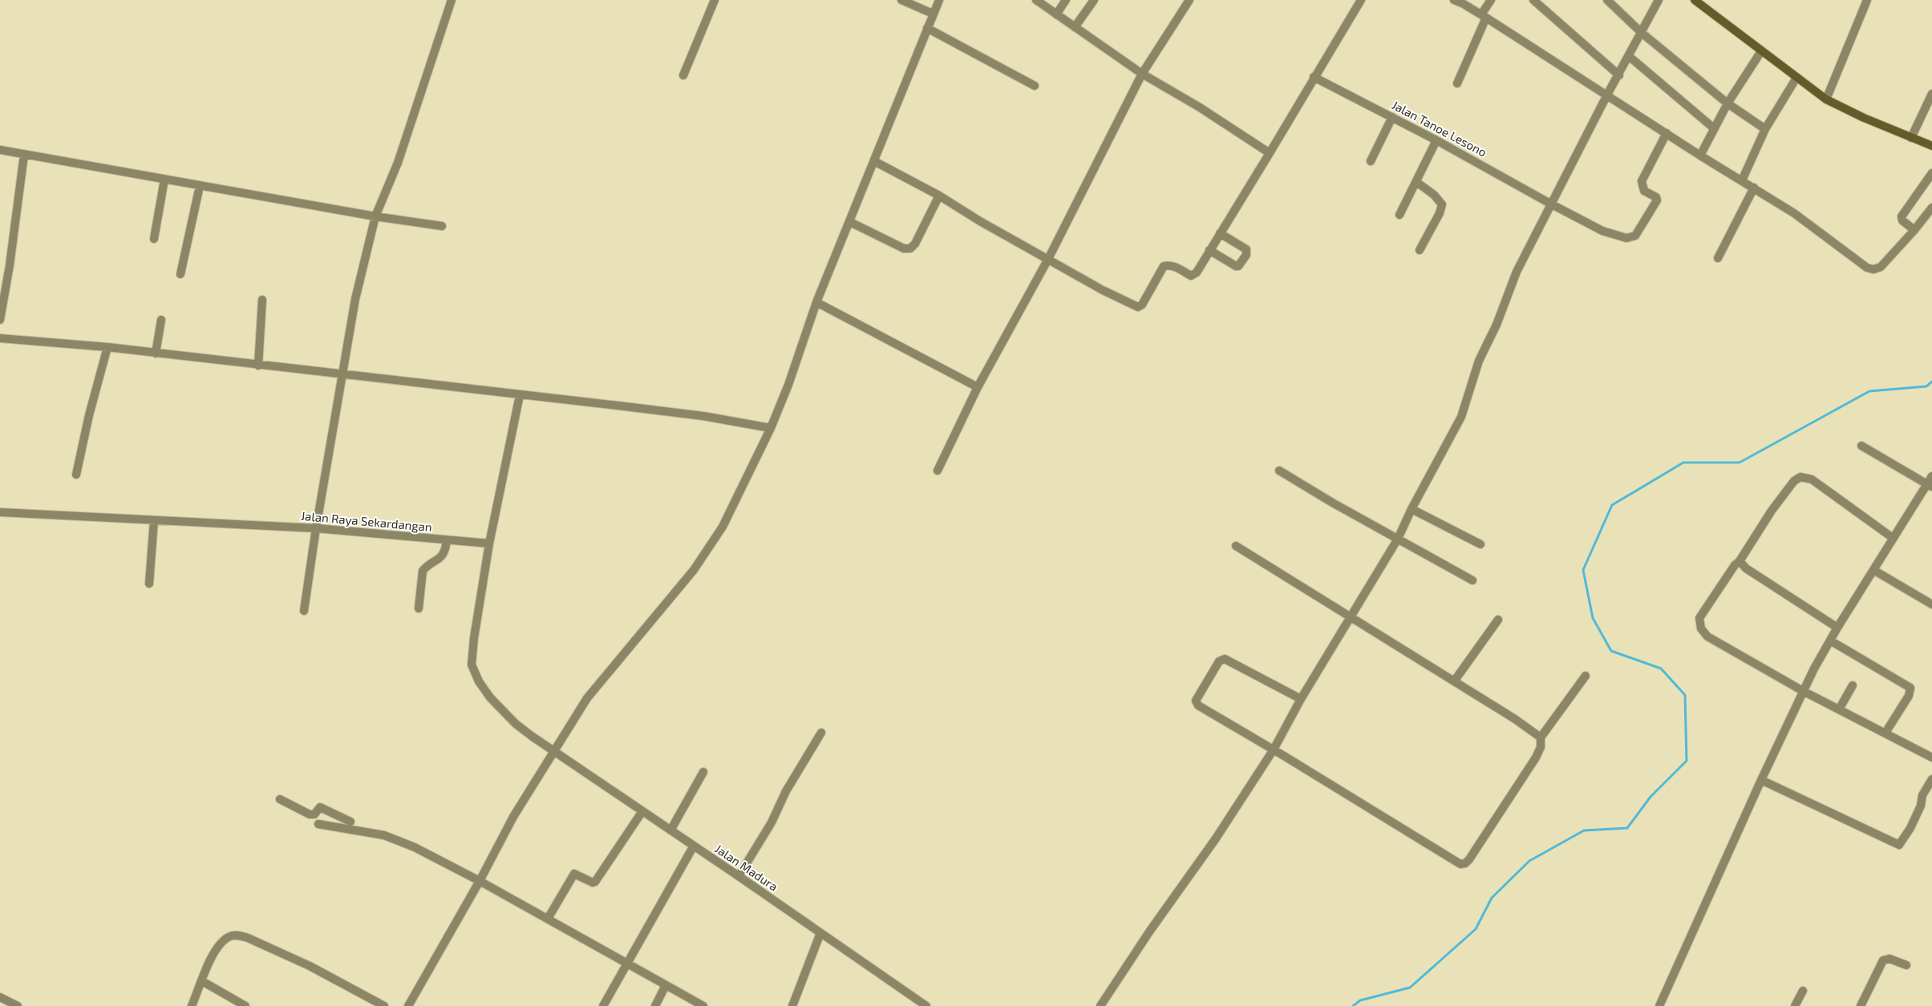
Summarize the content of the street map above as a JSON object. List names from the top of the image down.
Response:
{
  "streets": {
    "street": ["Jalan Tanoe Lesono", "Jalan Raya Sekardangan", "Jalan Madura"]
  }
}
